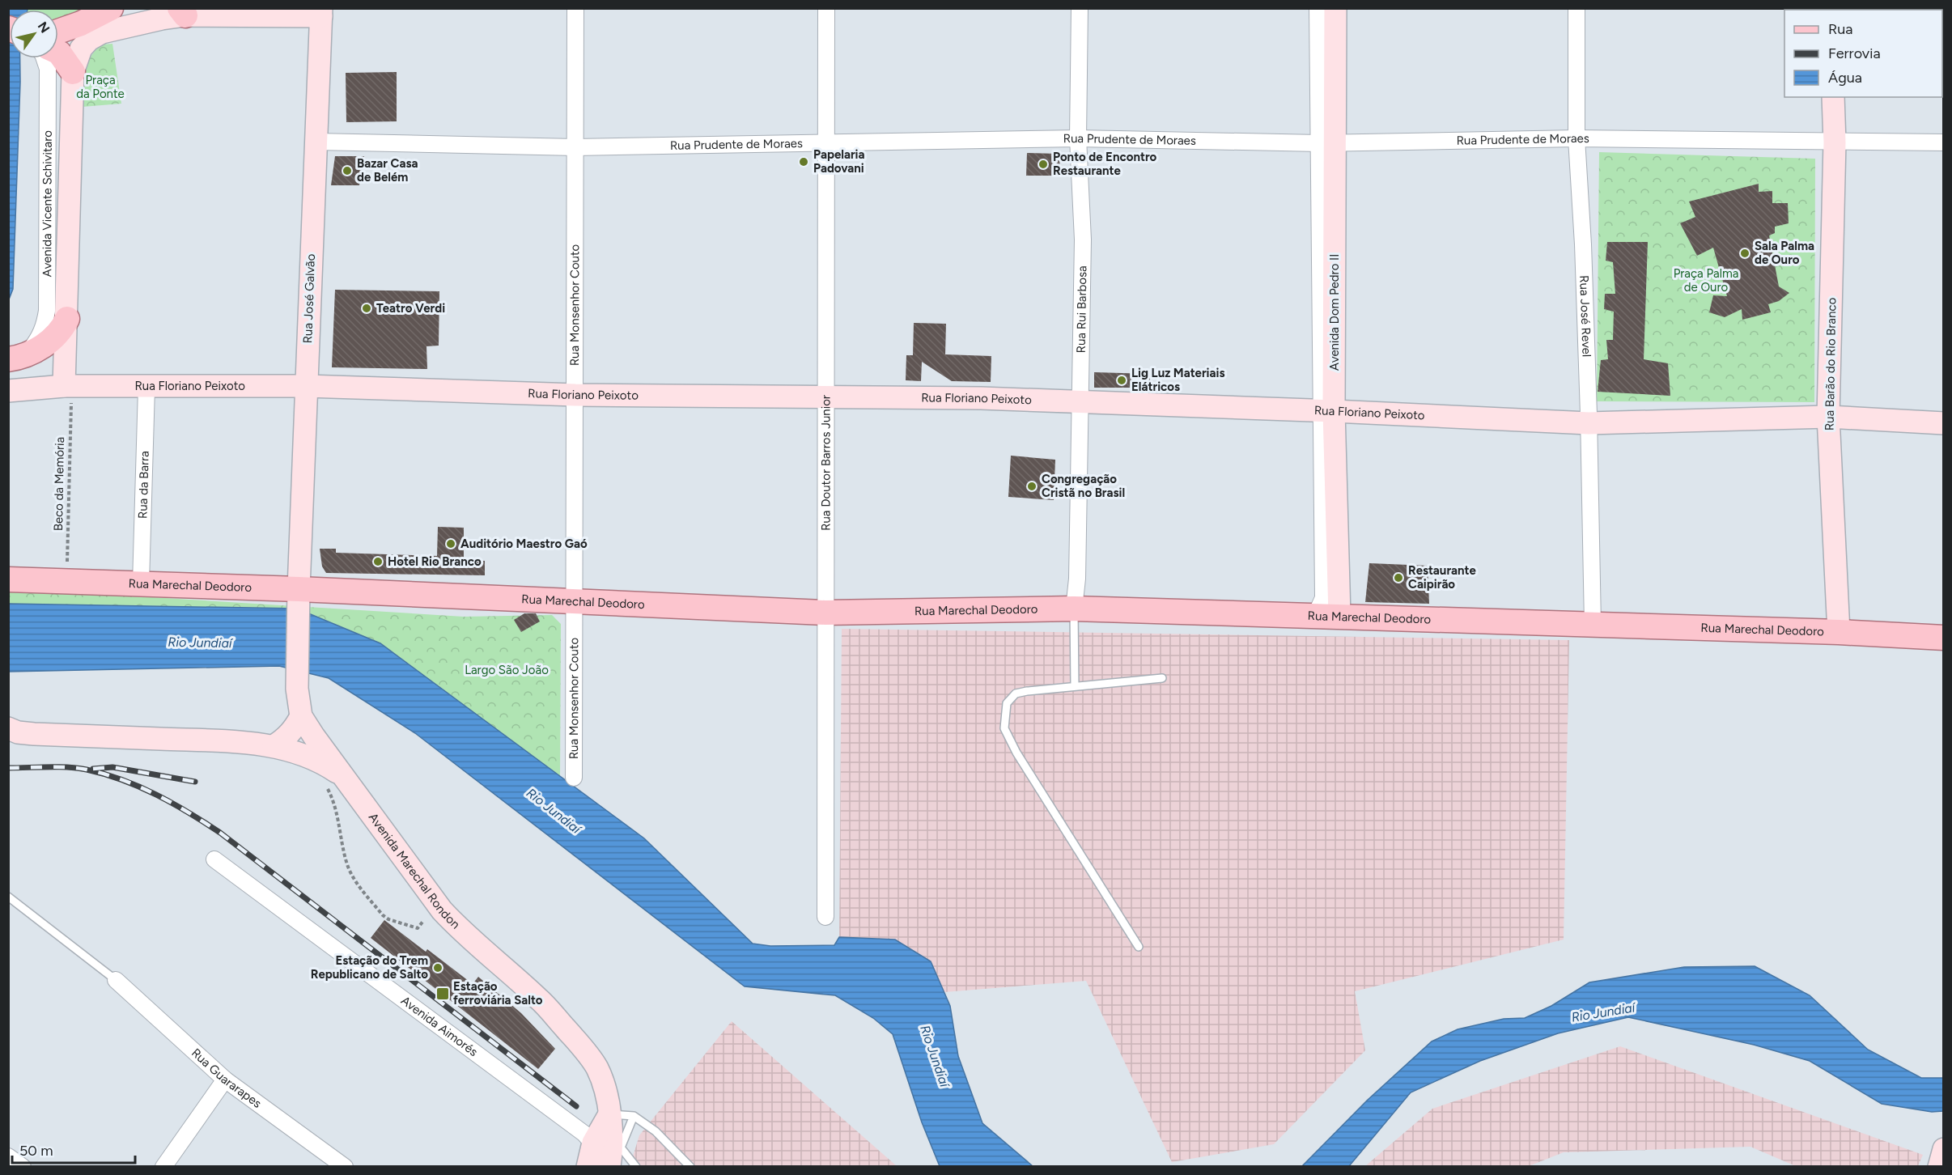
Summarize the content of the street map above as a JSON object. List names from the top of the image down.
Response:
{
  "streets": {
    "main road": [
      "Avenida Vicente Schivitaro",
      "Rua José Galvão",
      "Avenida Dom Pedro II",
      "Rua Barão do Rio Branco",
      "Rua Floriano Peixoto",
      "Rua Marechal Deodoro",
      "Avenida Marechal Rondon"
    ],
    "street": [
      "Rua Prudente de Moraes",
      "Rua Monsenhor Couto",
      "Rua Rui Barbosa",
      "Rua José Revel",
      "Rua Doutor Barros Junior",
      "Rua da Barra",
      "Avenida Aimorés",
      "Rua Guararapes"
    ],
    "path": ["Beco da Memória"]
  },
  "crossings": [
    ["Rua Prudente de Moraes", "Rua José Galvão"],
    ["Rua Prudente de Moraes", "Rua Monsenhor Couto"],
    ["Rua Prudente de Moraes", "Rua Rui Barbosa"],
    ["Rua Prudente de Moraes", "Avenida Dom Pedro II"],
    ["Rua Prudente de Moraes", "Rua José Revel"],
    ["Rua Prudente de Moraes", "Rua Barão do Rio Branco"],
    ["Rua Prudente de Moraes", "Rua Doutor Barros Junior"],
    ["Avenida Vicente Schivitaro", "Rua José Galvão"],
    ["Avenida Vicente Schivitaro", "Rua Floriano Peixoto"],
    ["Avenida Vicente Schivitaro", "Beco da Memória"],
    ["Rua José Galvão", "Rua Floriano Peixoto"],
    ["Rua José Galvão", "Rua Marechal Deodoro"],
    ["Rua José Galvão", "Avenida Marechal Rondon"],
    ["Rua Monsenhor Couto", "Rua Floriano Peixoto"],
    ["Rua Monsenhor Couto", "Rua Marechal Deodoro"],
    ["Rua Rui Barbosa", "Rua Floriano Peixoto"],
    ["Rua Rui Barbosa", "Rua Marechal Deodoro"],
    ["Avenida Dom Pedro II", "Rua Floriano Peixoto"],
    ["Avenida Dom Pedro II", "Rua Marechal Deodoro"],
    ["Rua José Revel", "Rua Floriano Peixoto"],
    ["Rua José Revel", "Rua Marechal Deodoro"],
    ["Rua Barão do Rio Branco", "Rua Floriano Peixoto"],
    ["Rua Barão do Rio Branco", "Rua Marechal Deodoro"],
    ["Rua Floriano Peixoto", "Rua Doutor Barros Junior"],
    ["Rua Floriano Peixoto", "Beco da Memória"],
    ["Rua Floriano Peixoto", "Rua da Barra"],
    ["Rua Doutor Barros Junior", "Rua Marechal Deodoro"],
    ["Beco da Memória", "Rua Marechal Deodoro"],
    ["Rua da Barra", "Rua Marechal Deodoro"],
    ["Rua Marechal Deodoro", "Avenida Marechal Rondon"],
    ["Avenida Marechal Rondon", "Avenida Aimorés"]
  ],
  "water": ["Rio Jundiaí"],
  "parks": ["Praça da Ponte", "Praça Palma de Ouro", "Largo São João"],
  "places": {
    "other": [
      "Papelaria Padovani",
      "Ponto de Encontro Restaurante",
      "Bazar Casa de Belém",
      "Sala Palma de Ouro",
      "Teatro Verdi",
      "Lig Luz Materiais Elátricos",
      "Congregação Cristã no Brasil",
      "Auditório Maestro Gaó",
      "Hotel Rio Branco",
      "Restaurante Caipirão",
      "Estação do Trem Republicano de Salto"
    ],
    "transit": ["Estação ferroviária Salto"]
  },
  "legend": ["Rua", "Ferrovia", "Água"],
  "scale_bar": "50 m",
  "north": "top right"
}
